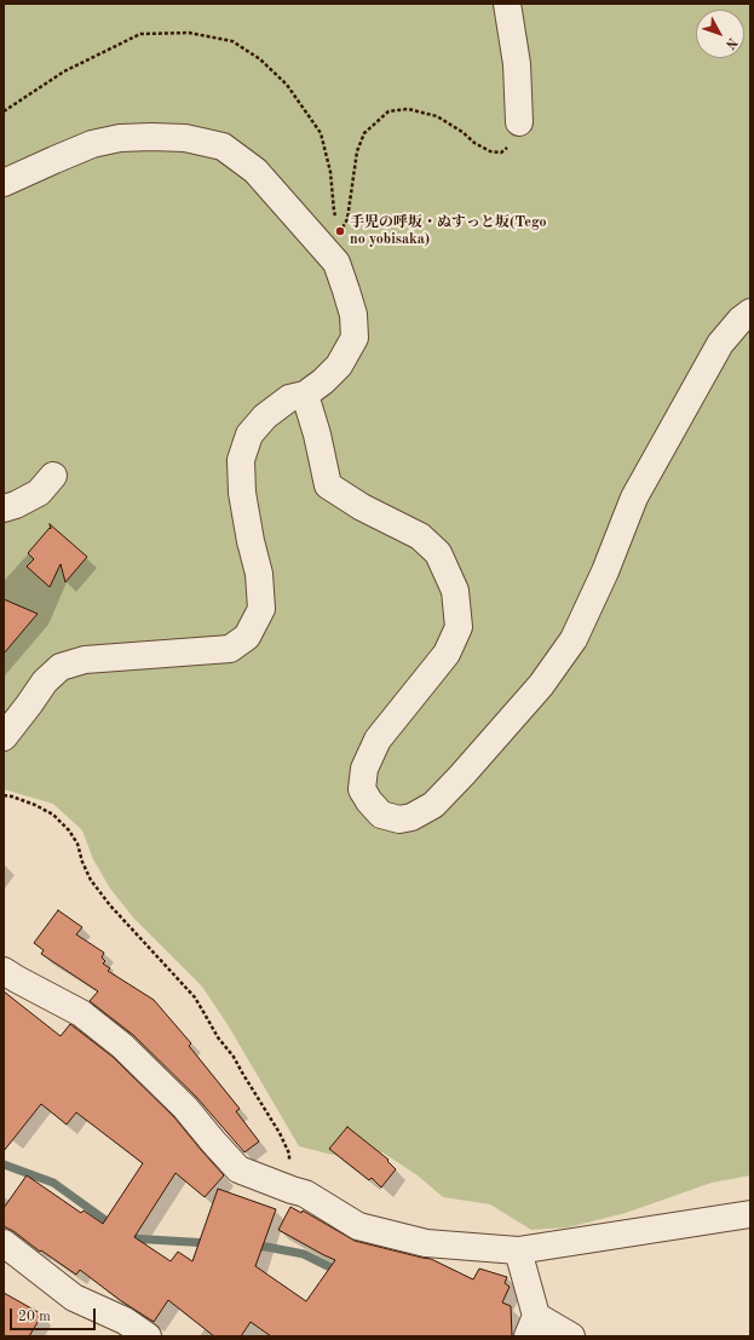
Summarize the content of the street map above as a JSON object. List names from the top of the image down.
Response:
{
  "places": ["手児の呼坂・ぬすっと坂(Tego no yobisaka)"],
  "scale_bar": "20 m",
  "north": "bottom right"
}
